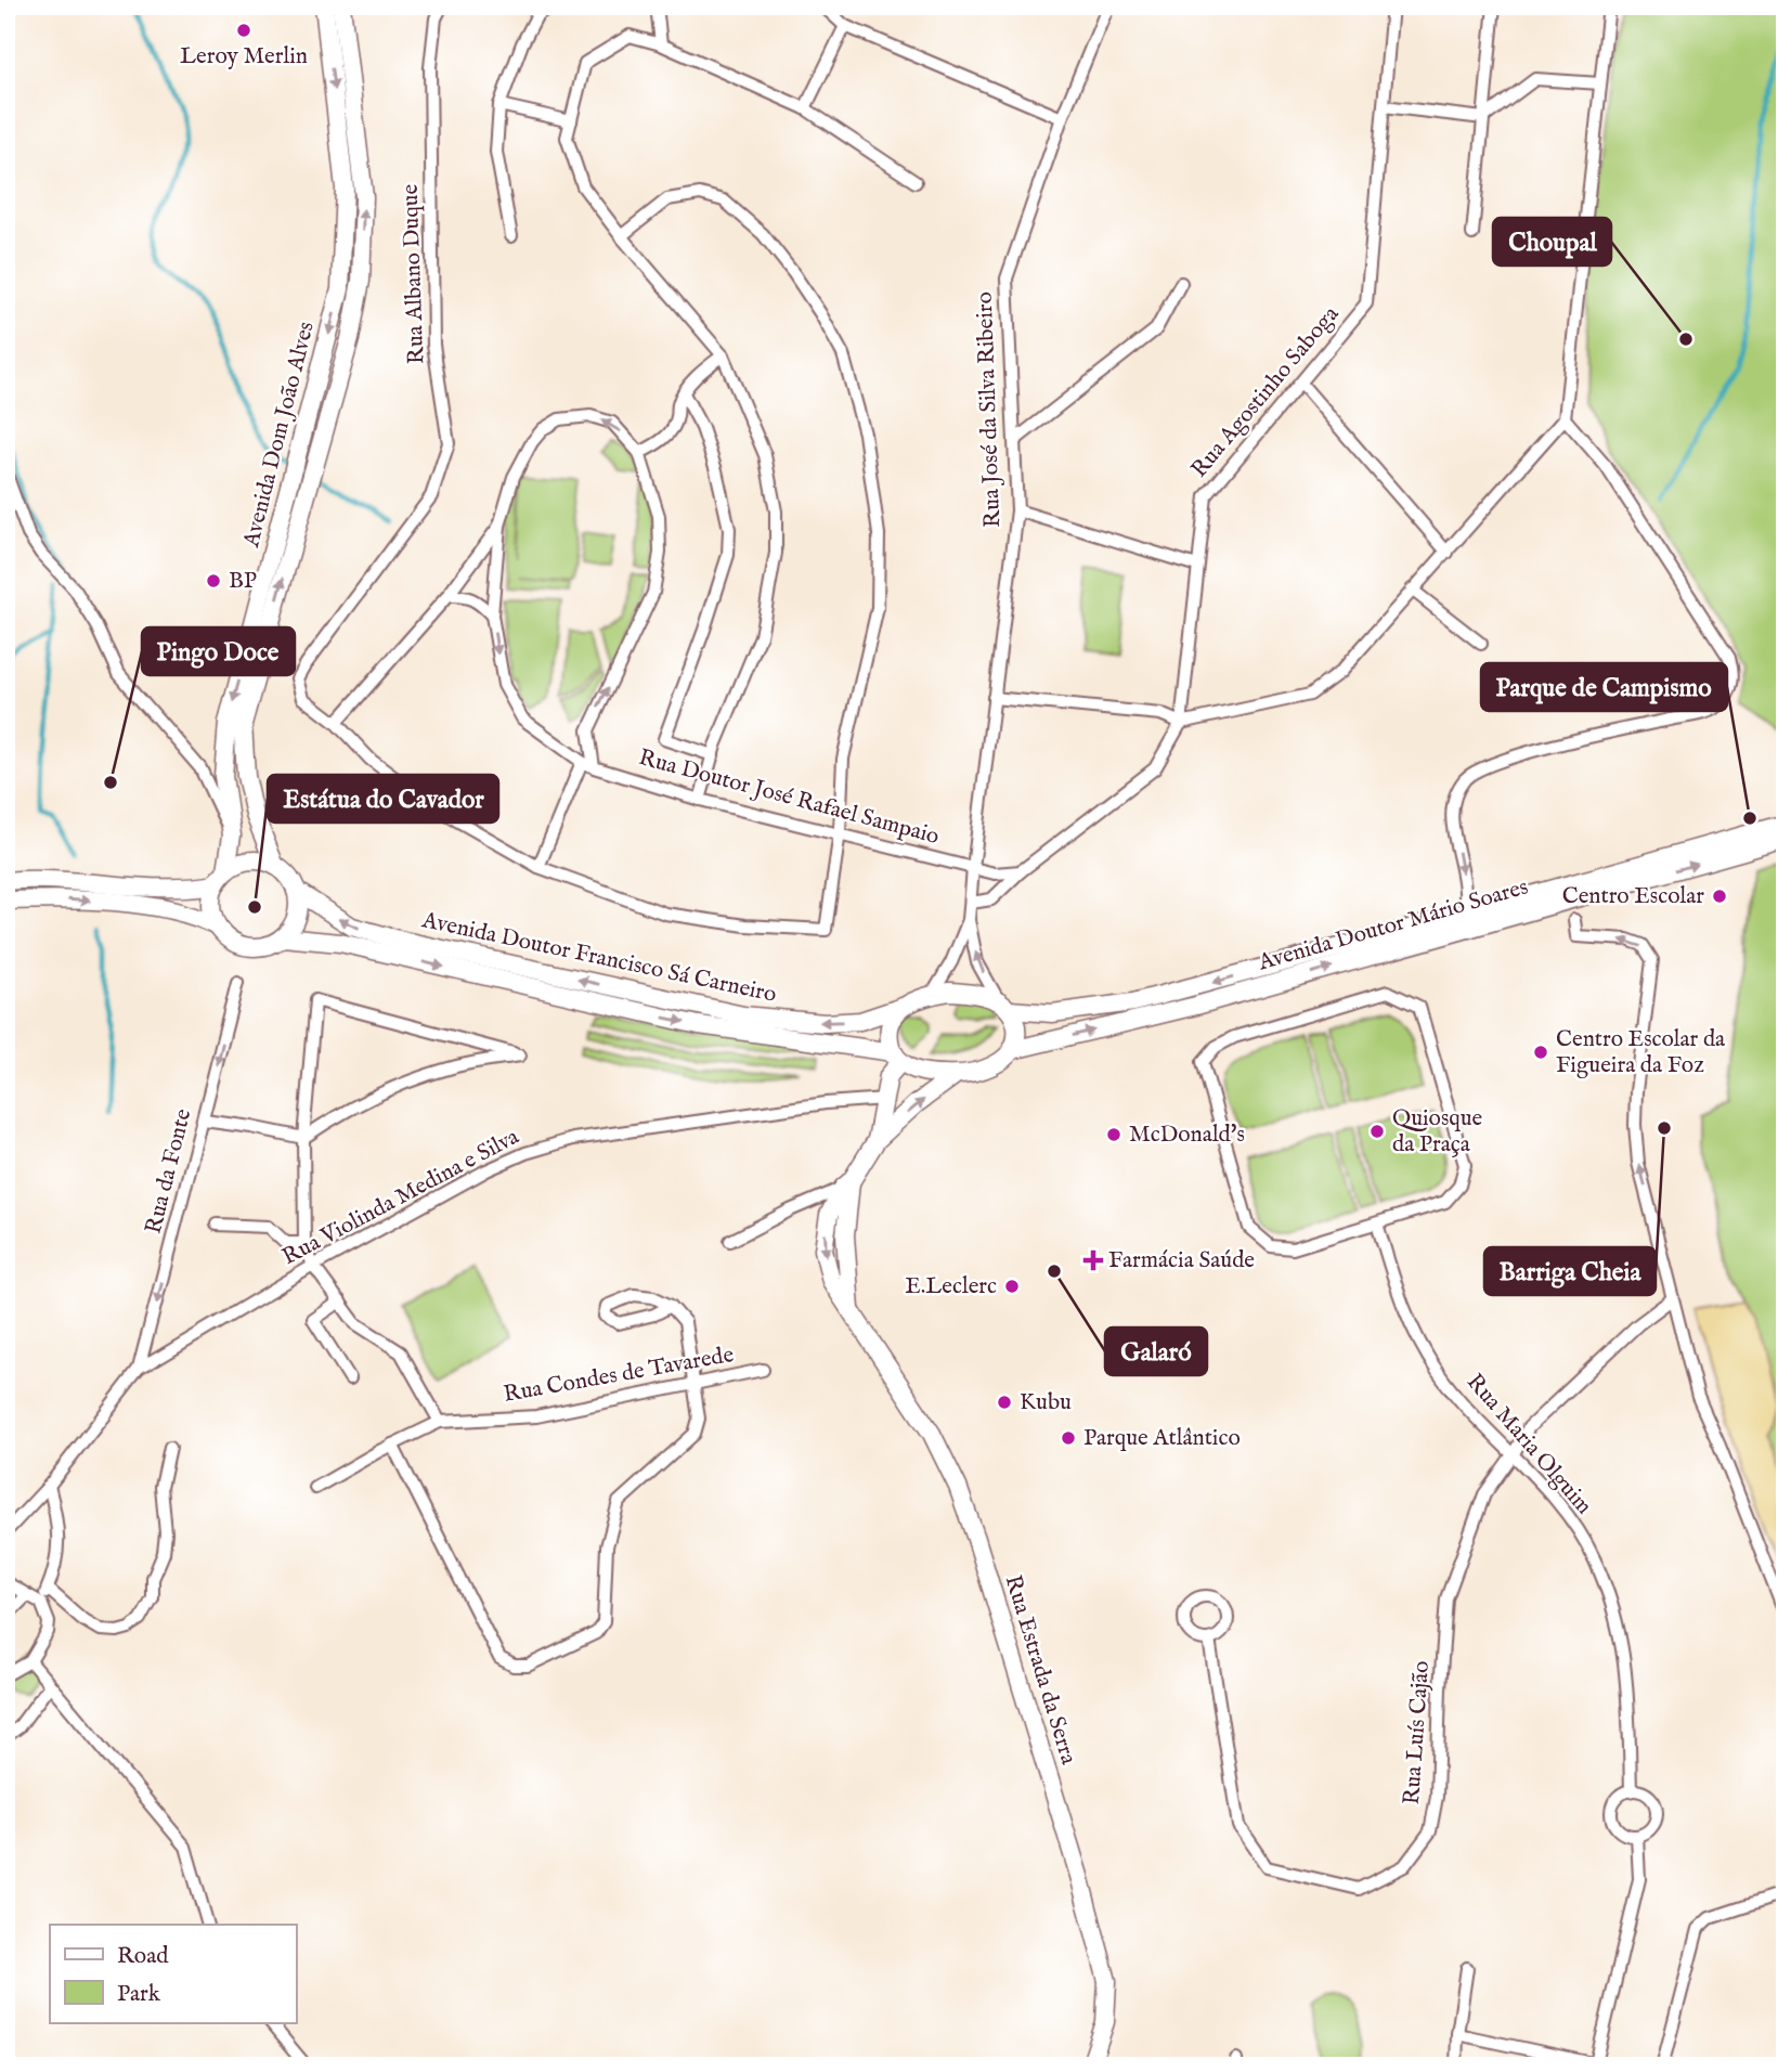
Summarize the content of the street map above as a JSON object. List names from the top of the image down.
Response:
{
  "streets": {
    "main road": [
      "Avenida Dom João Alves",
      "Avenida Doutor Mário Soares",
      "Avenida Doutor Francisco Sá Carneiro",
      "Rua Estrada da Serra"
    ],
    "street": [
      "Rua Albano Duque",
      "Rua Agostinho Saboga",
      "Rua José da Silva Ribeiro",
      "Rua Doutor José Rafael Sampaio",
      "Rua da Fonte",
      "Rua Violinda Medina e Silva",
      "Rua Condes de Tavarede",
      "Rua Maria Olguim",
      "Rua Luís Cajão"
    ]
  },
  "crossings": [
    ["Rua Agostinho Saboga", "Rua José da Silva Ribeiro"],
    ["Rua José da Silva Ribeiro", "Rua Doutor José Rafael Sampaio"],
    ["Rua José da Silva Ribeiro", "Avenida Doutor Mário Soares"],
    ["Rua José da Silva Ribeiro", "Avenida Doutor Francisco Sá Carneiro"],
    ["Avenida Dom João Alves", "Avenida Doutor Francisco Sá Carneiro"],
    ["Avenida Doutor Mário Soares", "Avenida Doutor Francisco Sá Carneiro"],
    ["Rua da Fonte", "Rua Violinda Medina e Silva"],
    ["Rua Maria Olguim", "Rua Luís Cajão"]
  ],
  "one_way": ["Rua da Fonte"],
  "places": {
    "other": [
      "Leroy Merlin",
      "Choupal",
      "BP",
      "Pingo Doce",
      "Parque de Campismo",
      "Centro Escolar",
      "Estátua do Cavador",
      "Centro Escolar da Figueira da Foz",
      "Barriga Cheia",
      "Quiosque da Praça",
      "McDonald's",
      "Galaró",
      "E.Leclerc",
      "Kubu",
      "Parque Atlântico"
    ],
    "health": ["Farmácia Saúde"]
  },
  "legend": ["Road", "Park"]
}
